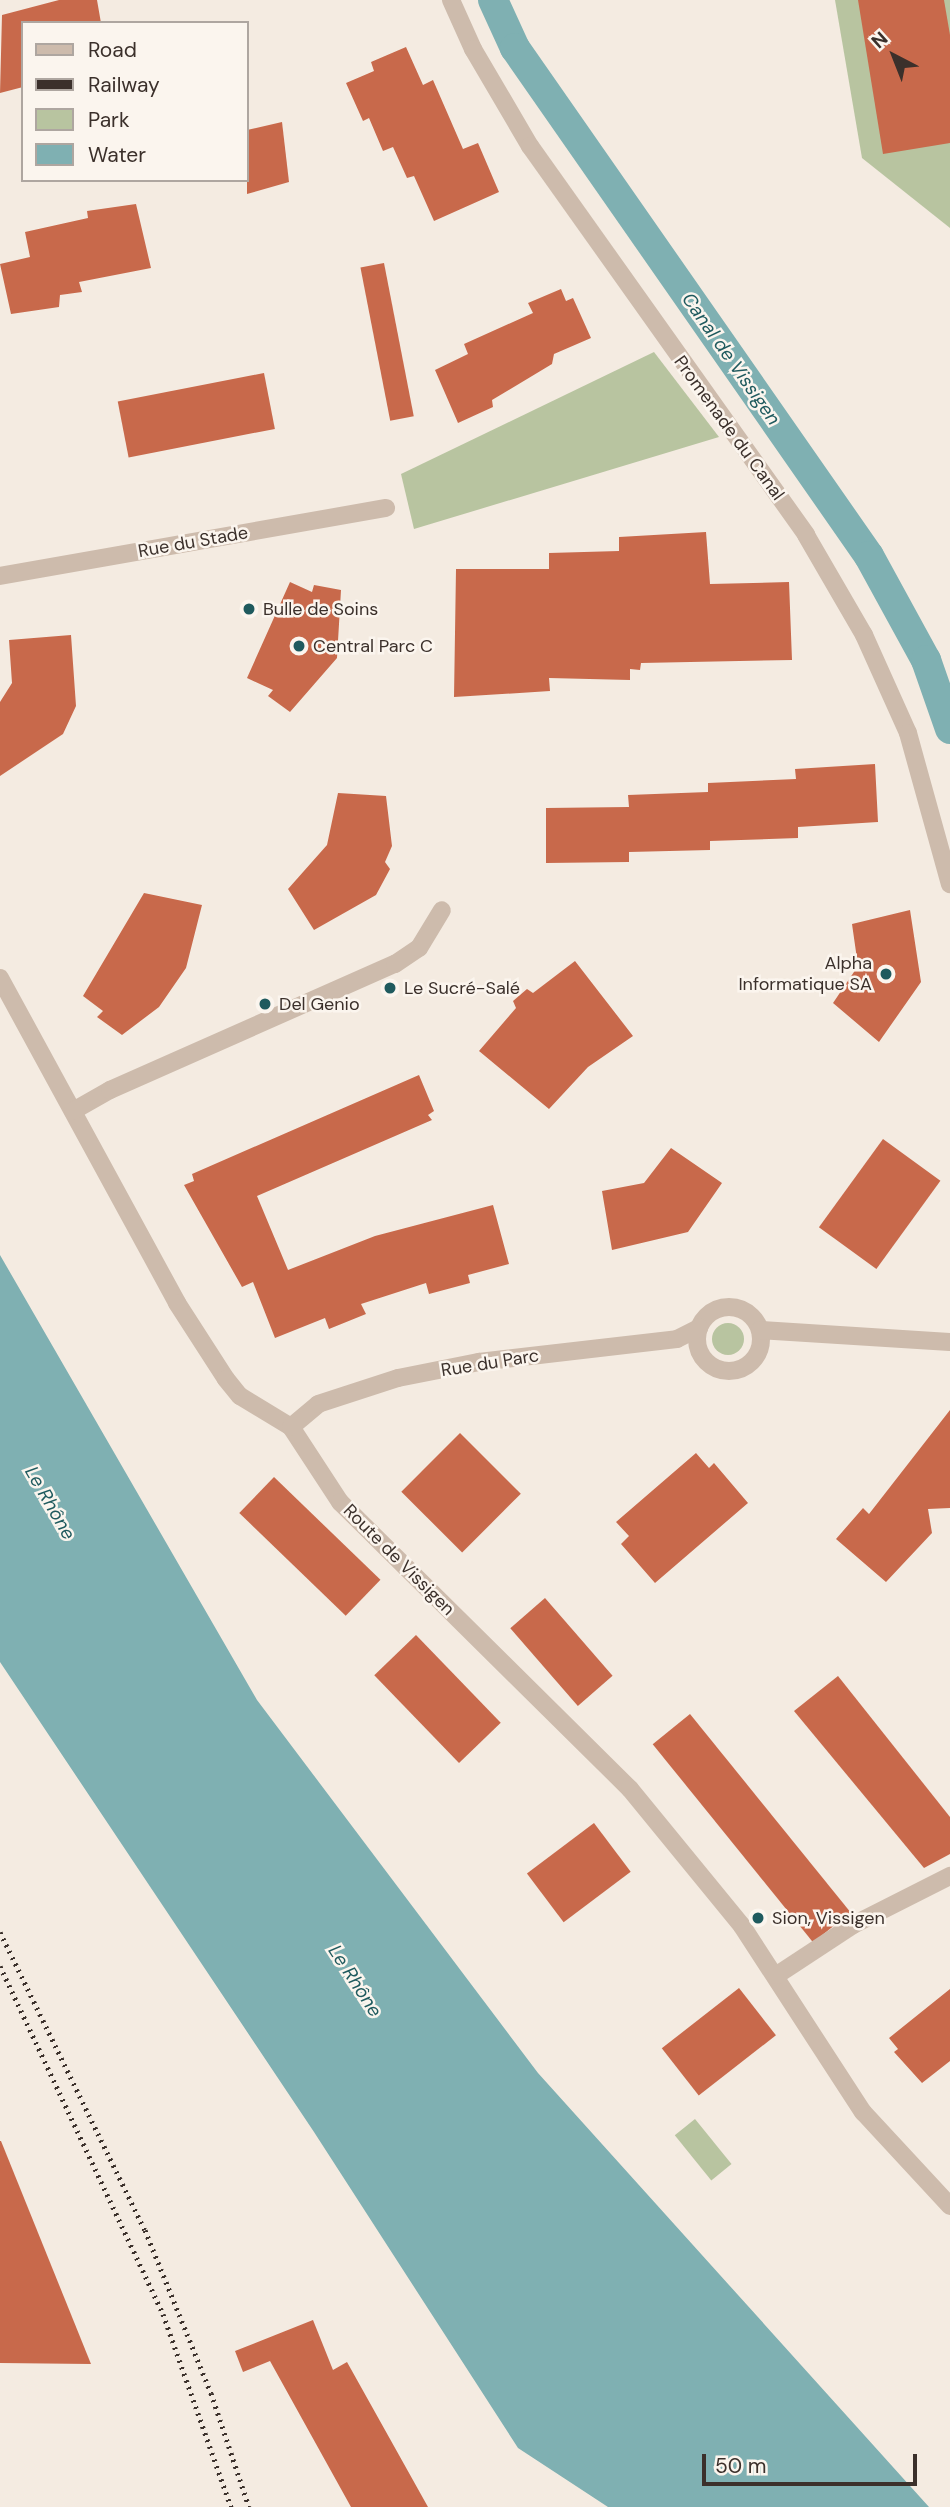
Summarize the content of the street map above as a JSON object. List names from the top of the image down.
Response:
{
  "streets": {
    "street": [
      "Promenade du Canal",
      "Rue du Stade",
      "Rue du Parc",
      "Route de Vissigen"
    ]
  },
  "crossings": [
    ["Rue du Parc", "Route de Vissigen"]
  ],
  "water": ["Canal de Vissigen", "Le Rhône"],
  "places": [
    "Bulle de Soins",
    "Central Parc C",
    "Alpha Informatique SA",
    "Le Sucré-Salé",
    "Del Genio",
    "Sion, Vissigen"
  ],
  "legend": [
    "Road",
    "Railway",
    "Park",
    "Water"
  ],
  "scale_bar": "50 m",
  "north": "top left"
}
